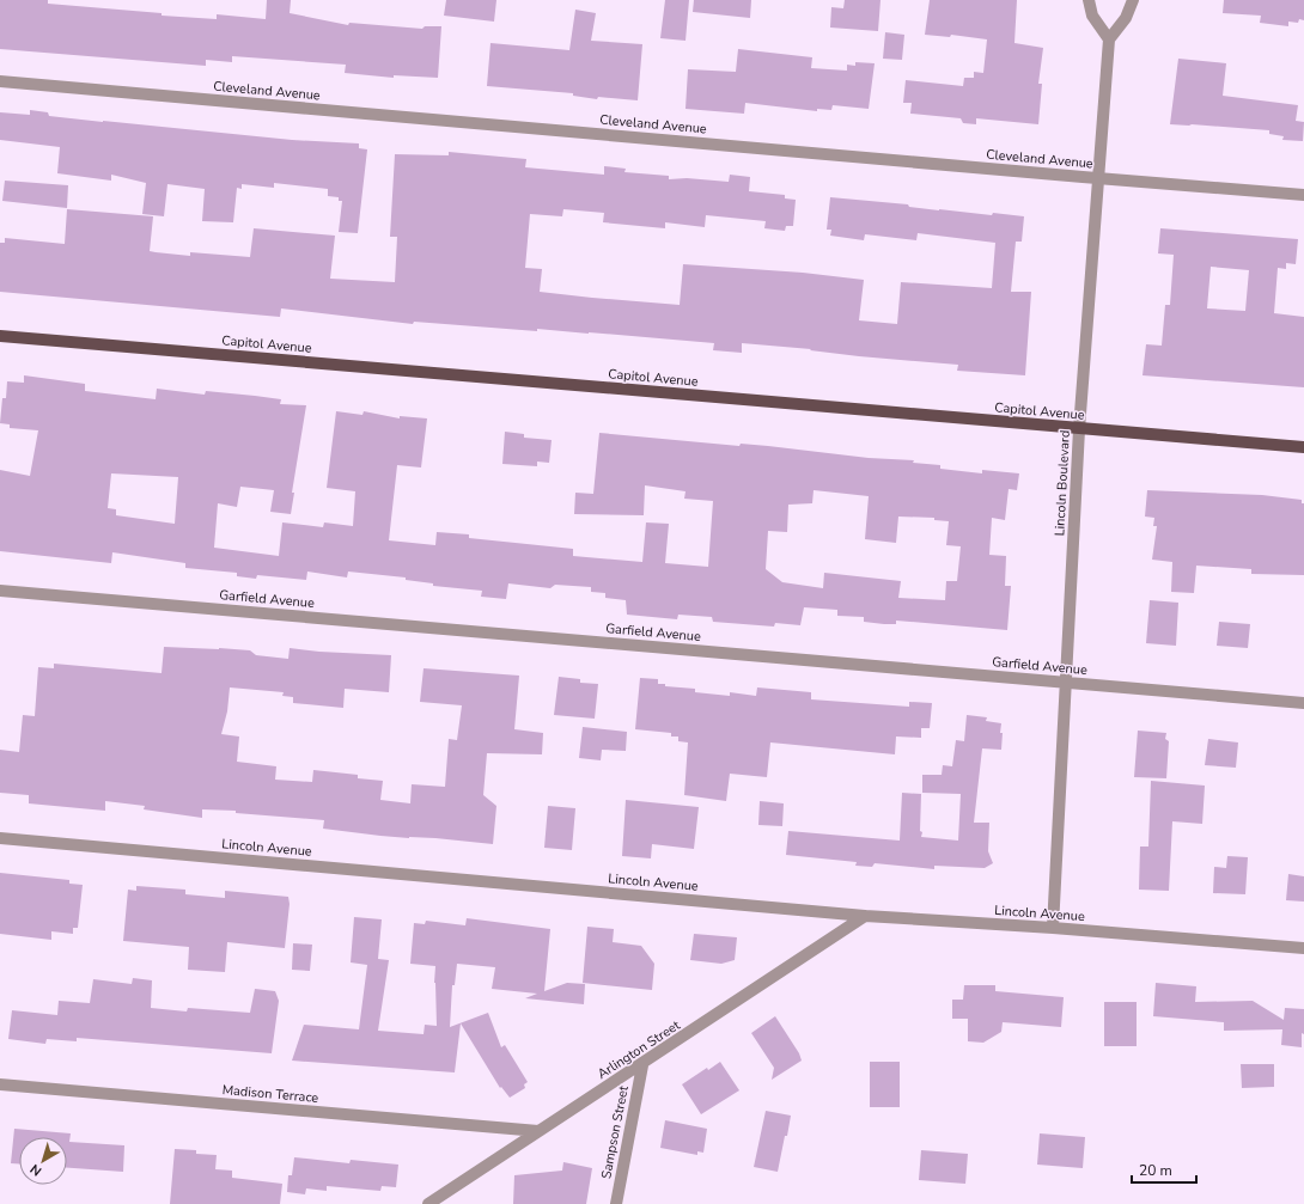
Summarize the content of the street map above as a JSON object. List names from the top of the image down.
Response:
{
  "streets": {
    "main road": ["Capitol Avenue"],
    "street": [
      "Cleveland Avenue",
      "Lincoln Boulevard",
      "Garfield Avenue",
      "Lincoln Avenue",
      "Arlington Street",
      "Madison Terrace",
      "Sampson Street"
    ]
  },
  "crossings": [
    ["Cleveland Avenue", "Lincoln Boulevard"],
    ["Capitol Avenue", "Lincoln Boulevard"],
    ["Lincoln Boulevard", "Garfield Avenue"],
    ["Lincoln Boulevard", "Lincoln Avenue"],
    ["Lincoln Avenue", "Arlington Street"],
    ["Arlington Street", "Madison Terrace"],
    ["Arlington Street", "Sampson Street"]
  ],
  "scale_bar": "20 m",
  "north": "bottom left"
}
